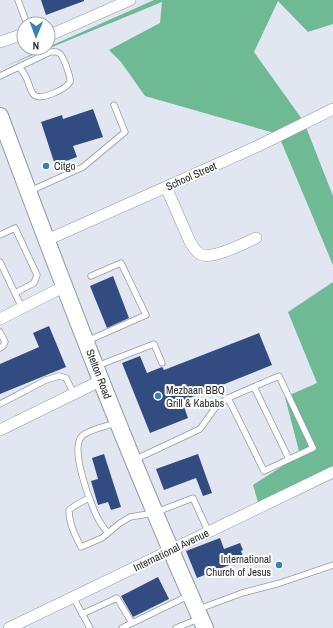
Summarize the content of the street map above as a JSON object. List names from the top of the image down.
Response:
{
  "streets": {
    "main road": ["Stelton Road"],
    "street": ["School Street", "International Avenue"]
  },
  "crossings": [
    ["School Street", "Stelton Road"],
    ["Stelton Road", "International Avenue"]
  ],
  "places": ["Citgo", "Mezbaan BBQ Grill & Kababs", "International Church of Jesus"],
  "north": "bottom"
}
